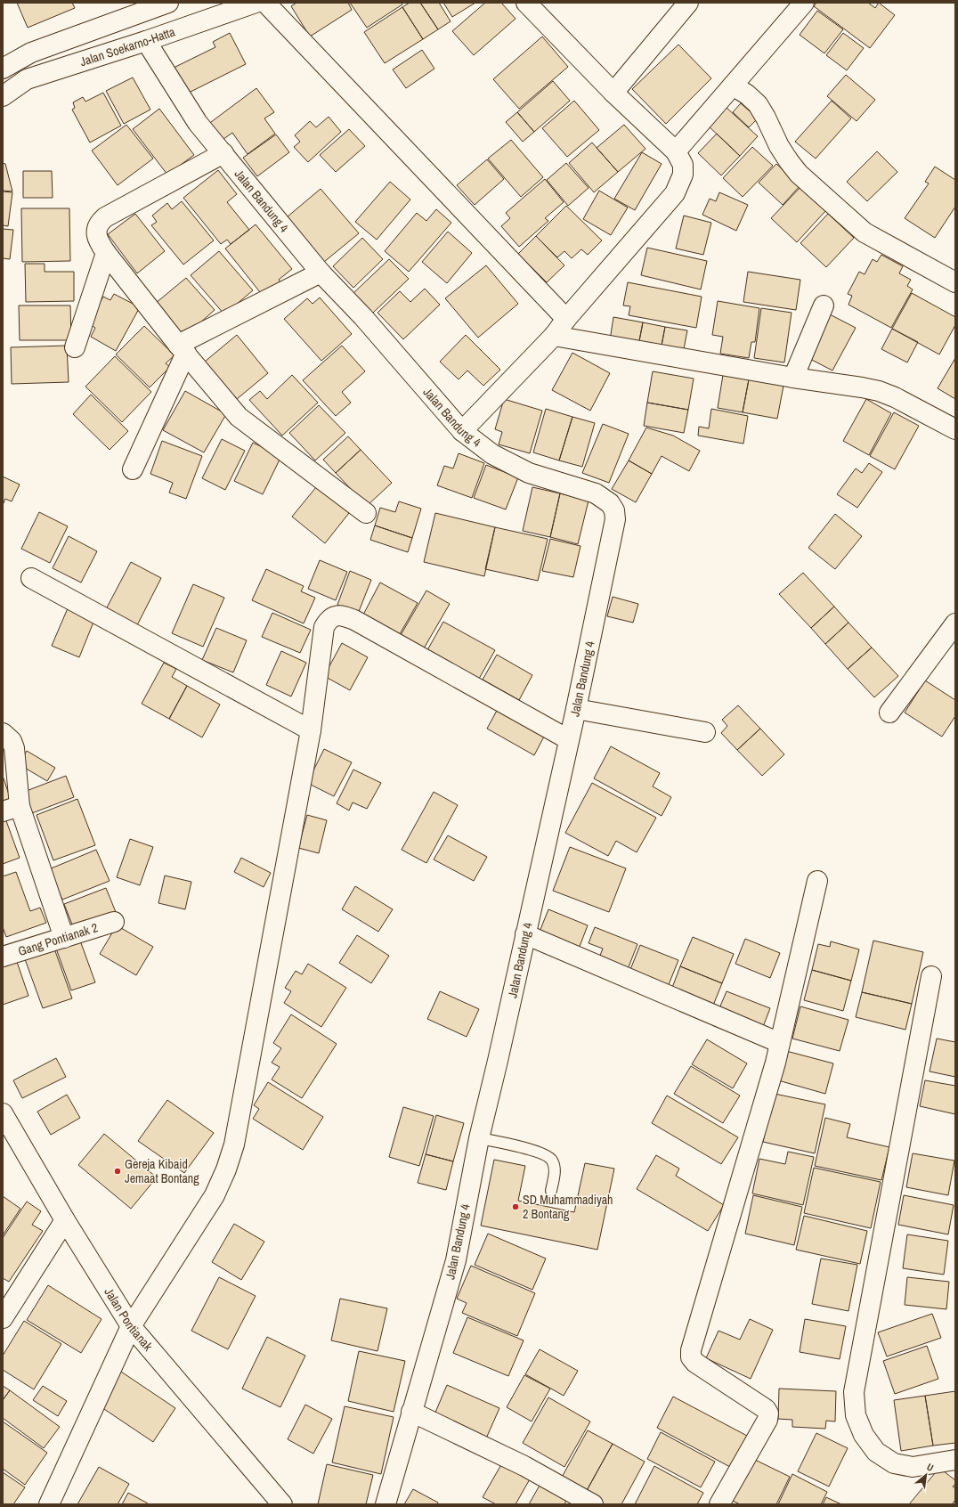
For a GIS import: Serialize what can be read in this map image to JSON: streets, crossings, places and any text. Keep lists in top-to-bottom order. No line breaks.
{"streets":{"street":["Jalan Soekarno-Hatta","Jalan Bandung 4","Gang Pontianak 2","Jalan Pontianak"]},"crossings":[["Jalan Soekarno-Hatta","Jalan Bandung 4"]],"places":["Gereja Kibaid Jemaat Bontang","SD Muhammadiyah 2 Bontang"],"north":"top right"}
